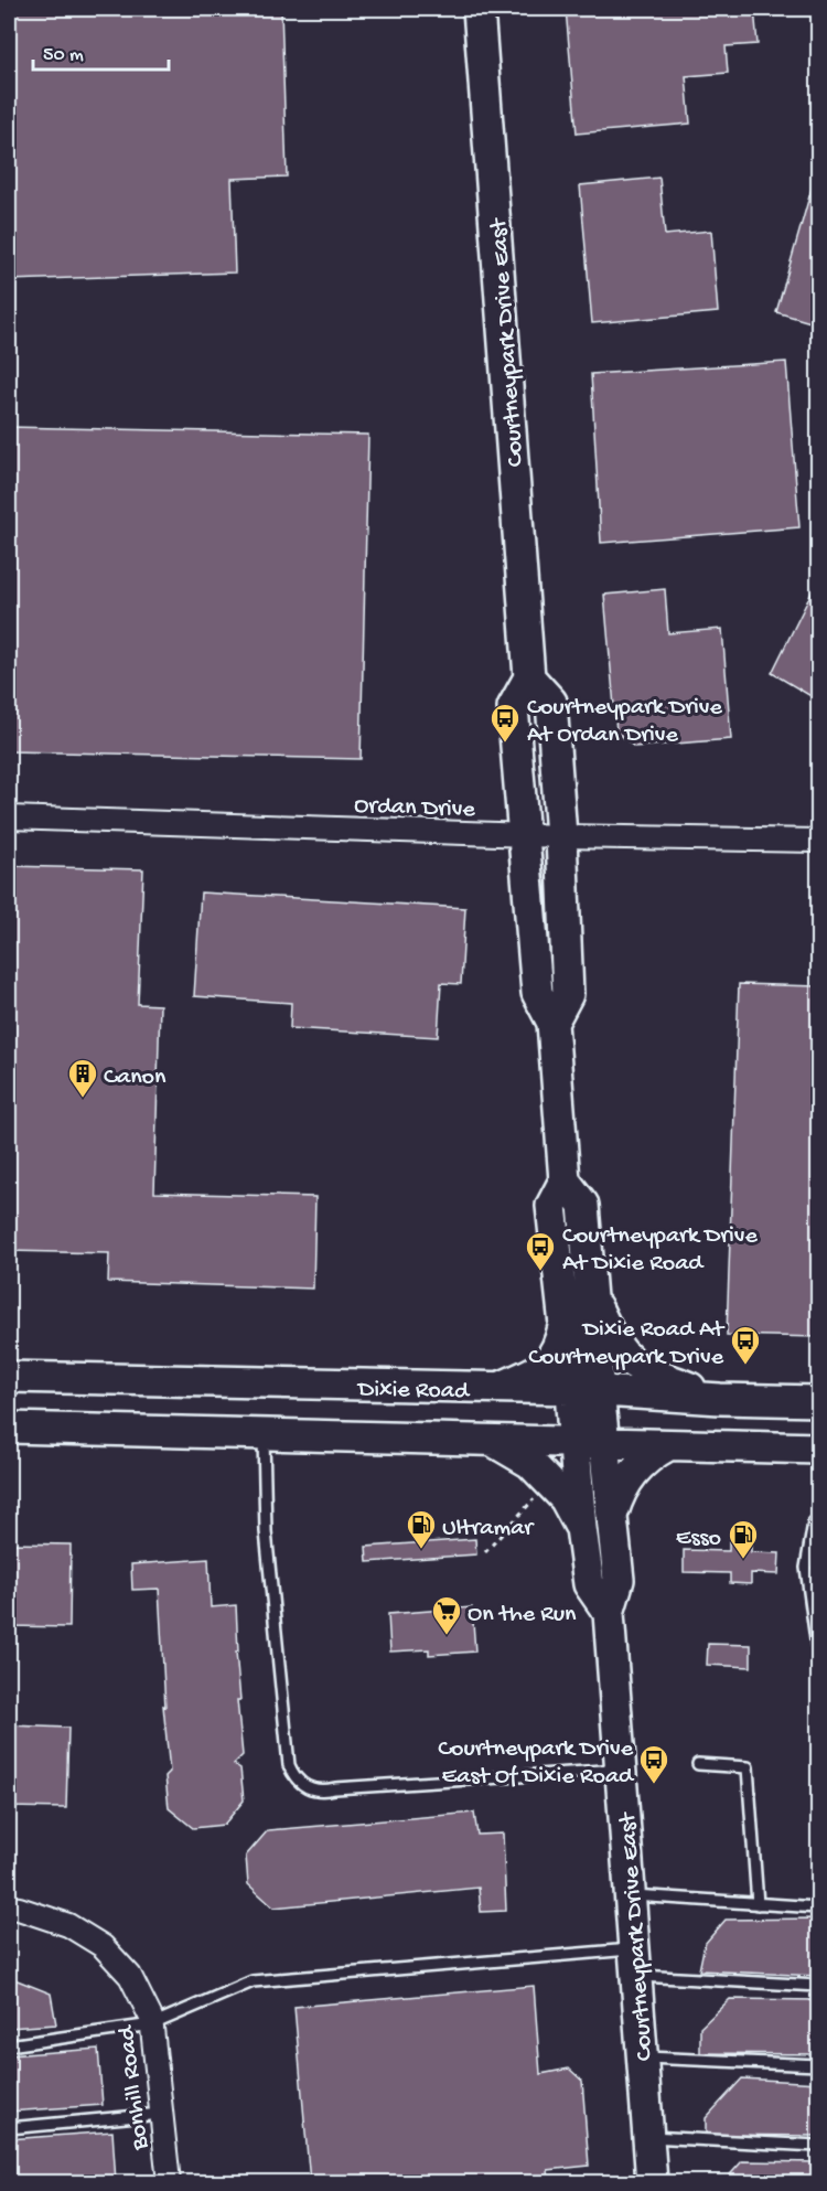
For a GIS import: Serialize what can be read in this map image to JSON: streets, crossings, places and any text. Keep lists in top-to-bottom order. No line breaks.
{"streets":{"main road":["Courtneypark Drive East","Dixie Road"],"street":["Ordan Drive","Bonhill Road"]},"crossings":[["Courtneypark Drive East","Ordan Drive"],["Courtneypark Drive East","Dixie Road"]],"places":{"bus stop":["Courtneypark Drive At Ordan Drive","Courtneypark Drive At Dixie Road","Dixie Road At Courtneypark Drive","Courtneypark Drive East Of Dixie Road"],"building":["Canon"],"fuel station":["Ultramar","Esso"],"supermarket":["On the Run"]},"scale_bar":"50 m"}
